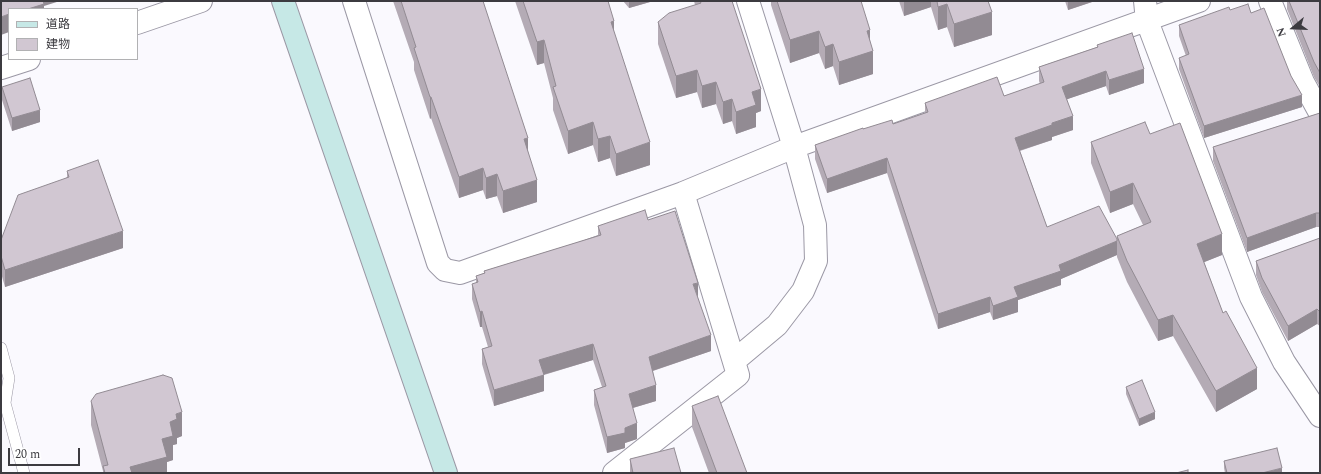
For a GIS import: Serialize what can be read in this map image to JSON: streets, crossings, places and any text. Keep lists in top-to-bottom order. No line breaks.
{"legend":["道路","建物"],"scale_bar":"20 m","north":"left"}
